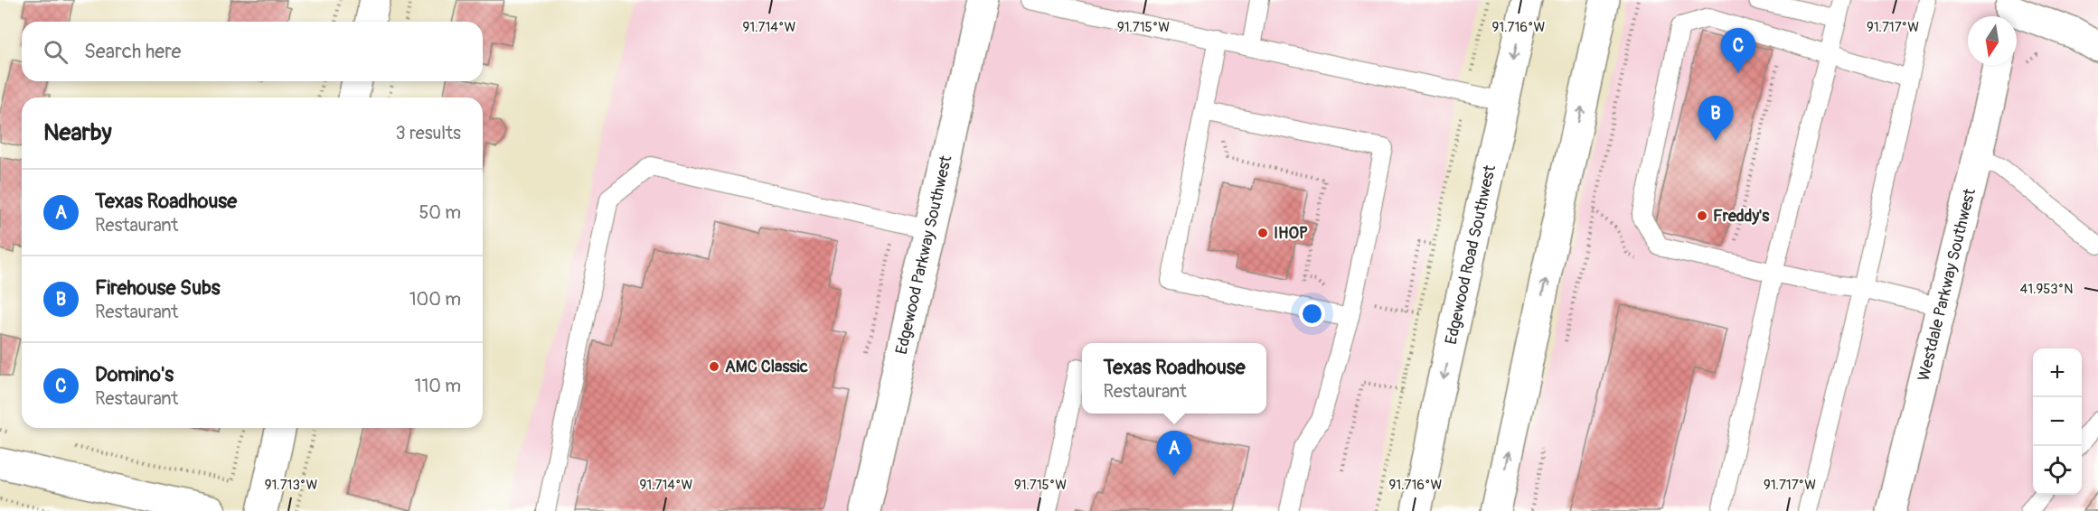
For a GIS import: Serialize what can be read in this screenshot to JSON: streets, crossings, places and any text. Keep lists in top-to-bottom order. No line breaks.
{"streets":{"street":["Edgewood Parkway Southwest","Edgewood Road Southwest","Westdale Parkway Southwest"]},"places":["Freddy's","IHOP","AMC Classic"],"north":"bottom","page":{"search":"Search here","pins":["C","B","A"],"heading":["Nearby","3 results"],"list":[{"mark":"A","name":"Texas Roadhouse","note":"Restaurant","value":"50 m"},{"mark":"B","name":"Firehouse Subs","note":"Restaurant","value":"100 m"},{"mark":"C","name":"Domino's","note":"Restaurant","value":"110 m"}],"popup":["Texas Roadhouse","Restaurant"],"map_buttons":["+","−"]},"coordinates":["91.714°W","91.715°W","91.716°W","91.717°W","41.953°N","91.713°W"]}
